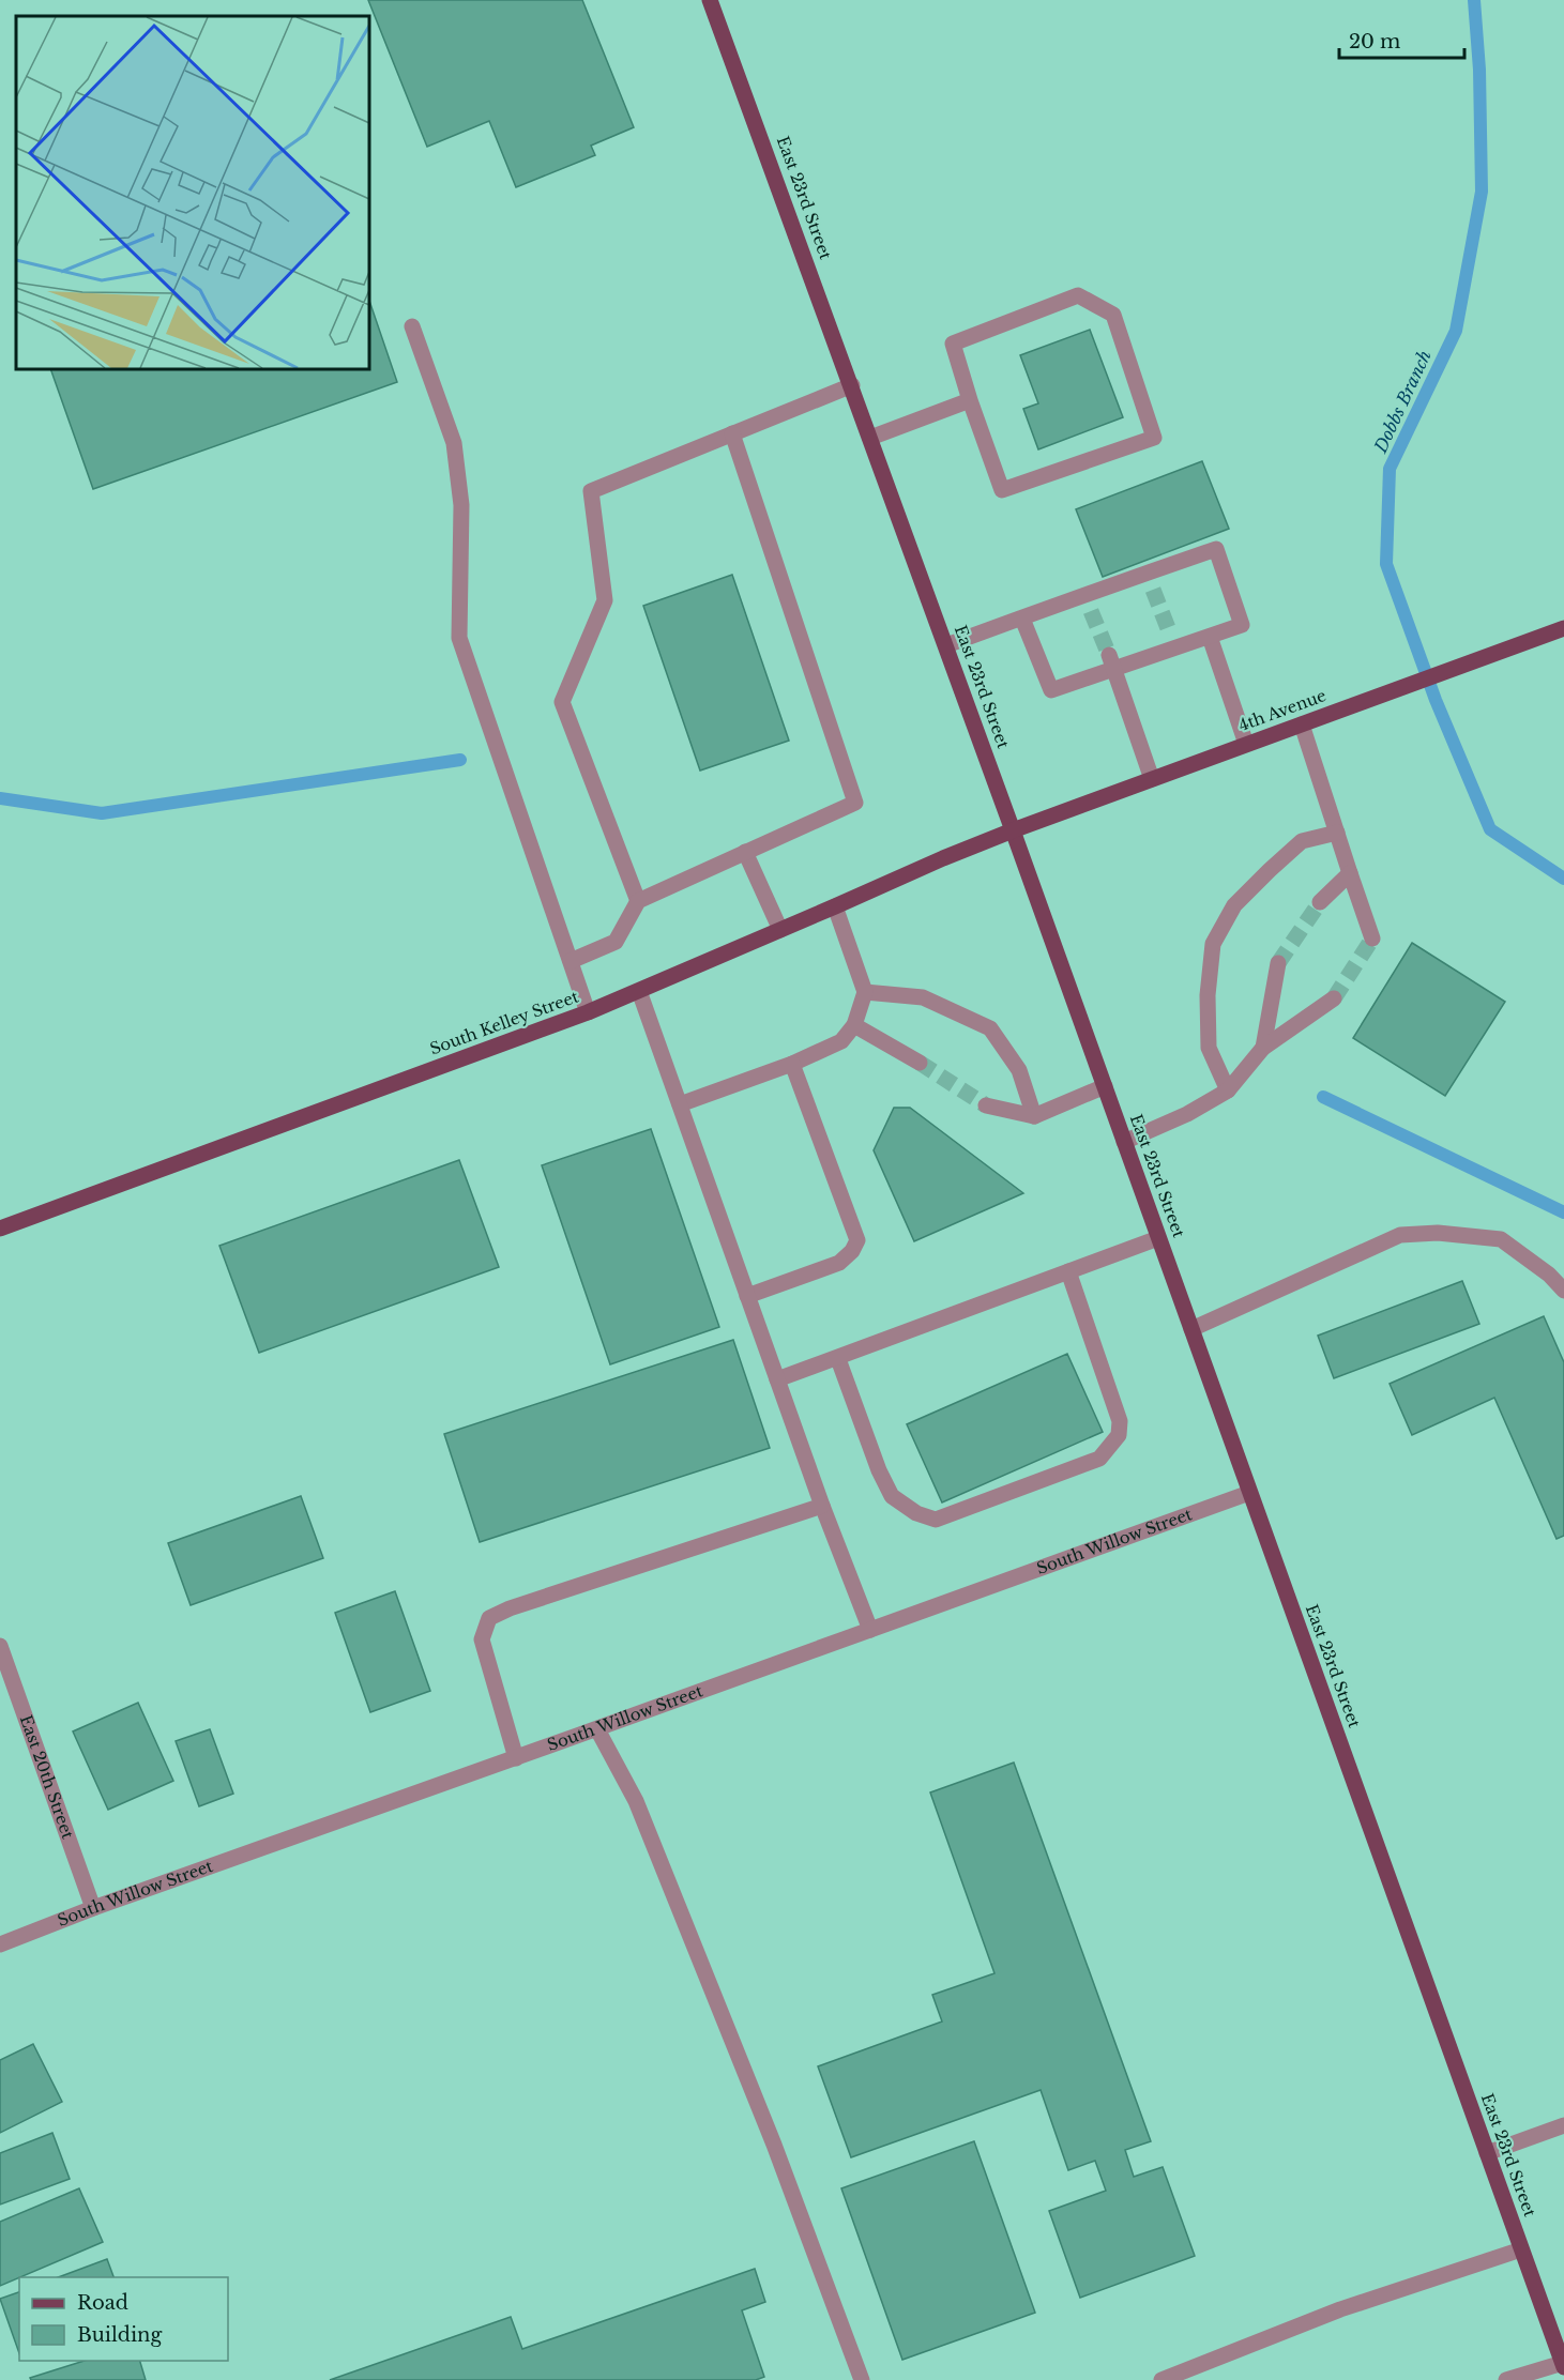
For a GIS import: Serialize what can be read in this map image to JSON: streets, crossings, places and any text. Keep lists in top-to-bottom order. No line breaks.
{"streets":{"main road":["East 23rd Street","4th Avenue","South Kelley Street"],"street":["South Willow Street","East 20th Street"]},"crossings":[["East 23rd Street","4th Avenue"],["East 23rd Street","South Kelley Street"],["East 23rd Street","South Willow Street"],["4th Avenue","South Kelley Street"],["South Willow Street","East 20th Street"]],"water":["Dobbs Branch"],"legend":["Road","Building"],"scale_bar":"20 m"}
